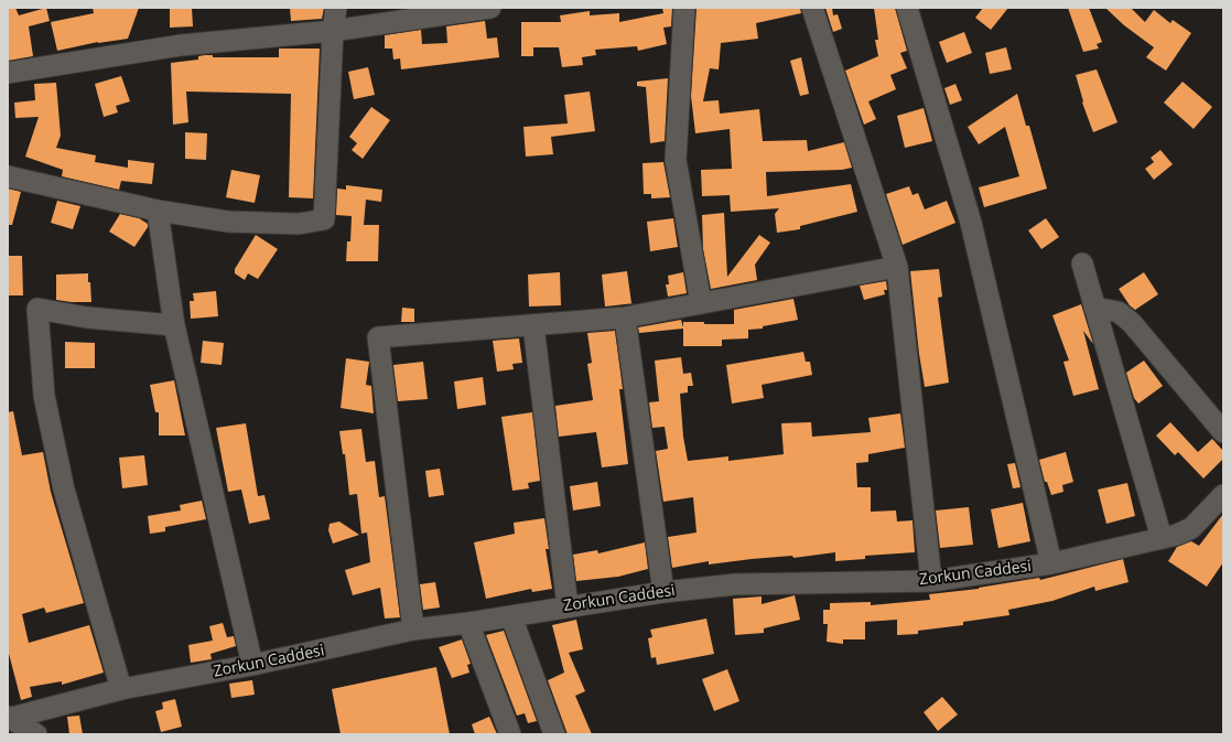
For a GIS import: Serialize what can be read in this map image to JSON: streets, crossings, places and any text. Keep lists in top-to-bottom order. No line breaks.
{"streets":{"street":["Zorkun Caddesi"]}}
